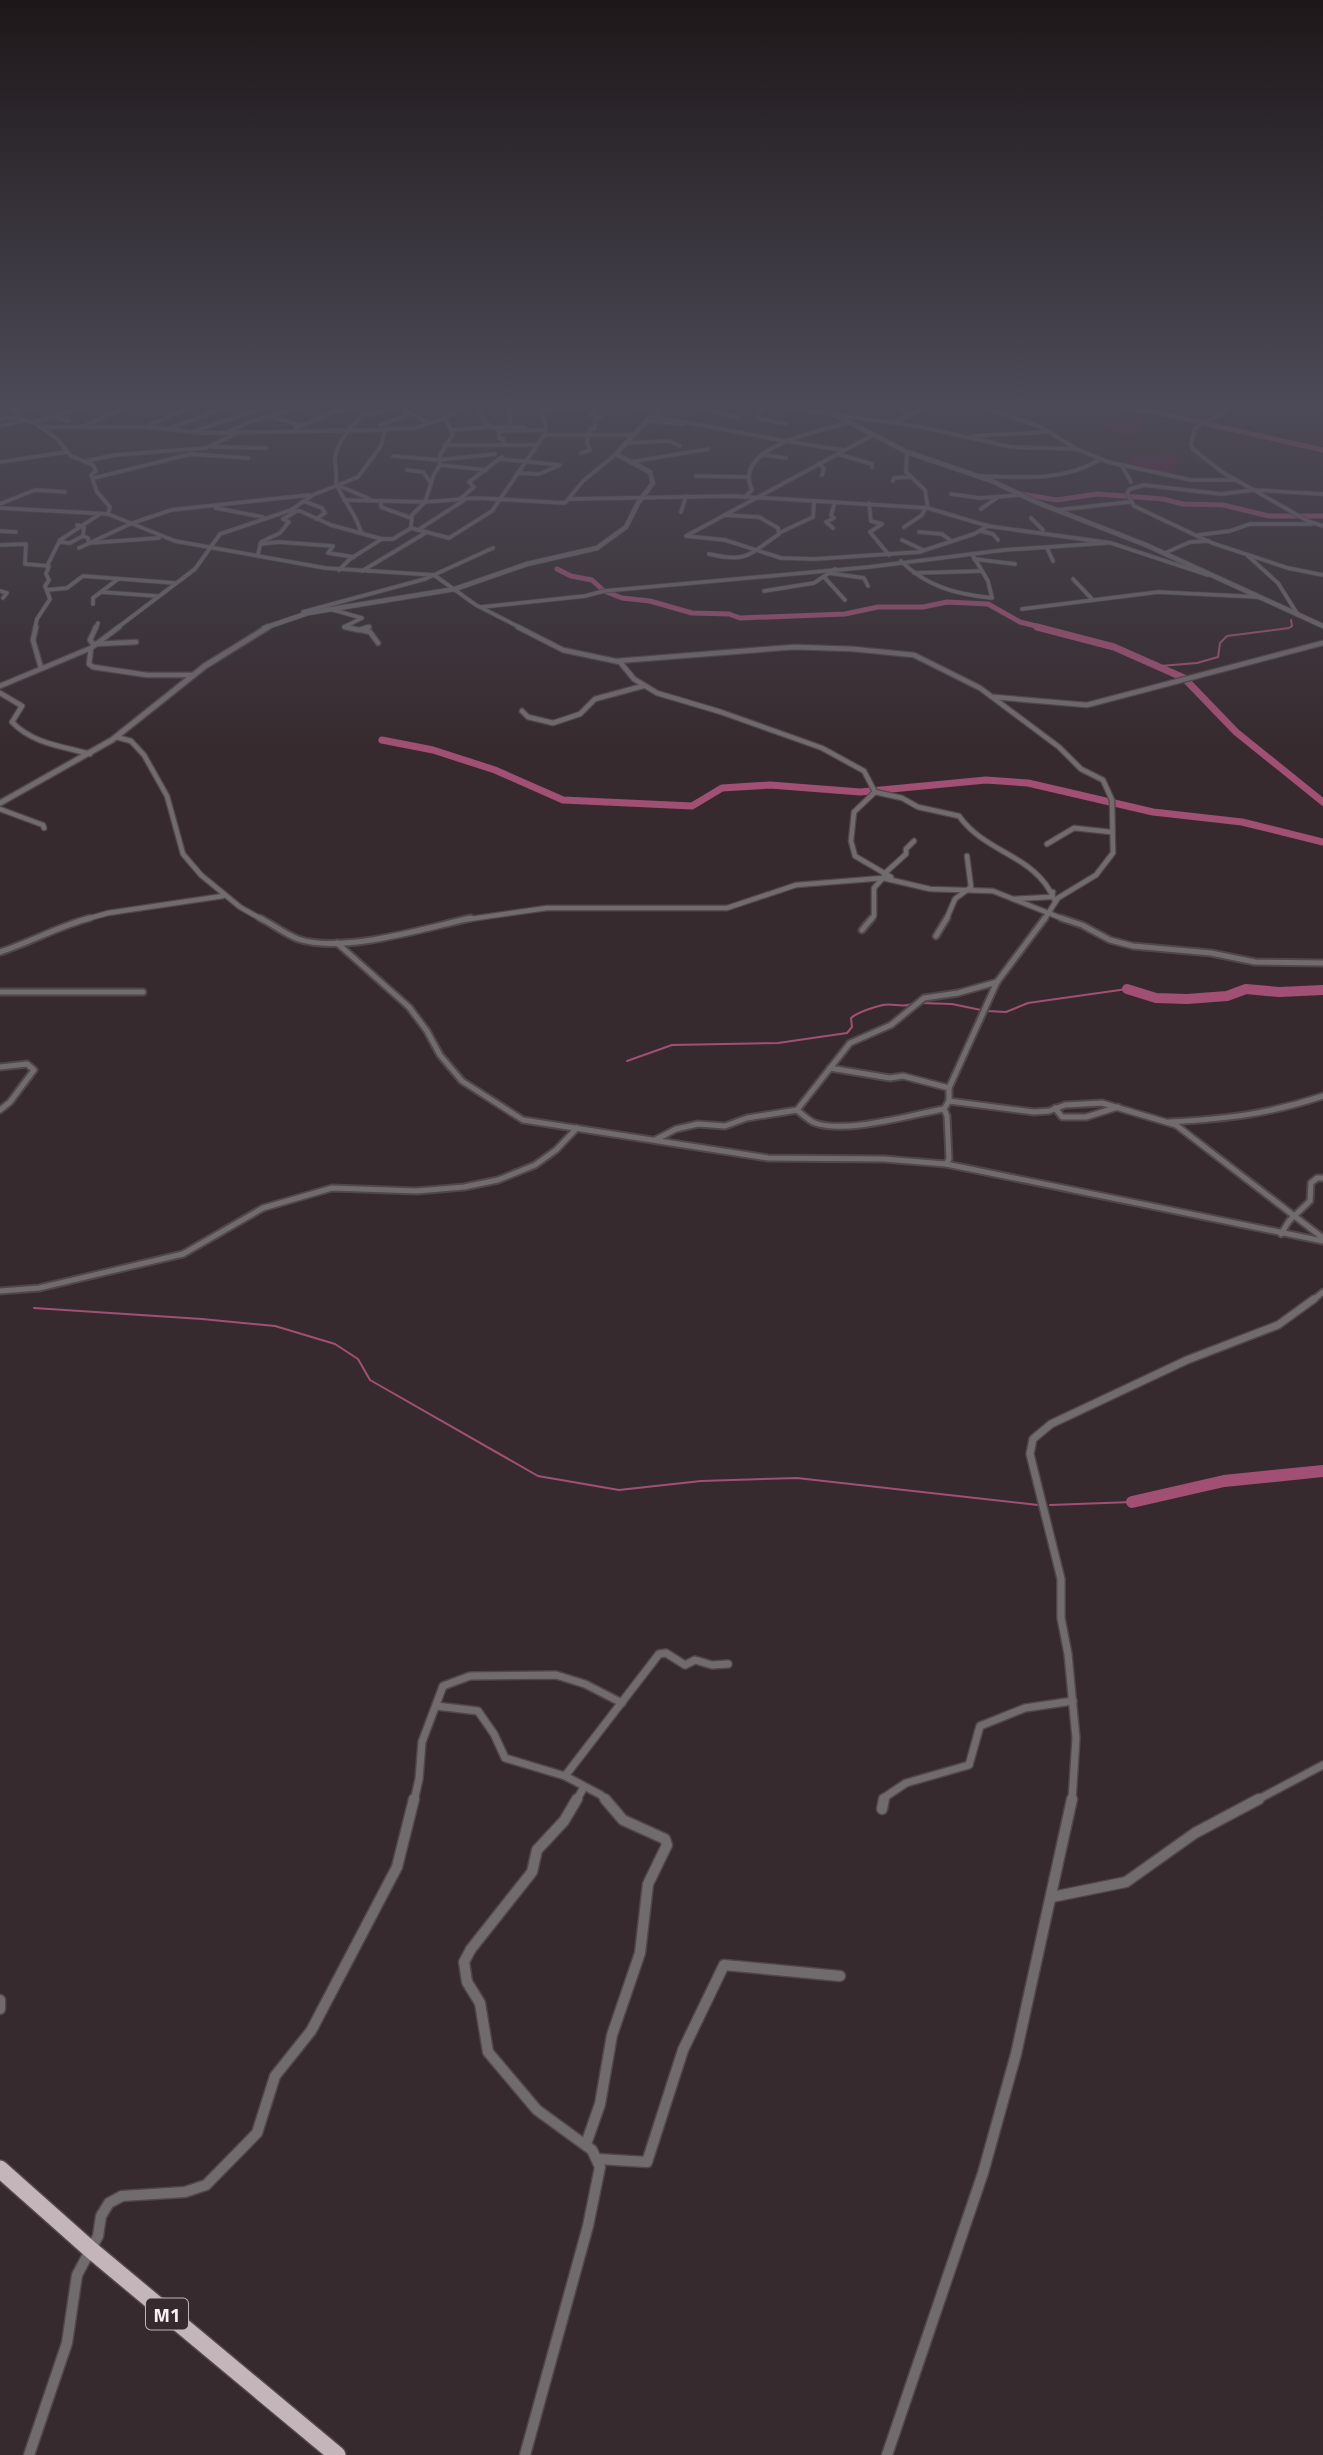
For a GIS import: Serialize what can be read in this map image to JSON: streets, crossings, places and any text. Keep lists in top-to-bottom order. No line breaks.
{"streets":{"highway":["M1"]}}
